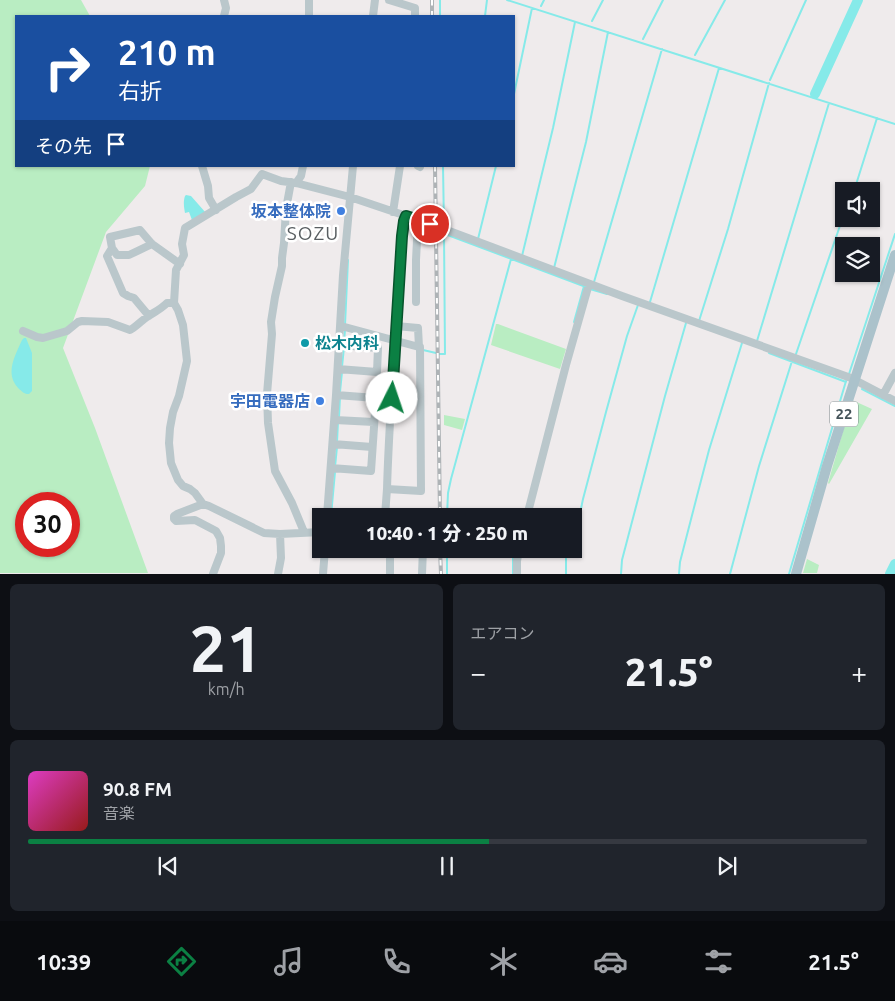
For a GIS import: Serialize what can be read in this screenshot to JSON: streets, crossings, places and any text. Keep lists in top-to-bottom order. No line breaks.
{"streets":{"main road":["22"]},"districts":["SOZU"],"places":["坂本整体院","松木内科","宇田電器店"],"page":{"turn":["210 m","右折"],"then":"その先","limit":"30","trip":"10:40 · 1 分 · 250 m","tile":[["21","km/h"],"エアコン"],"heat":["−","21.5°","+"],"song":["90.8 FM","音楽"],"tabs":["10:39","21.5°"]}}
